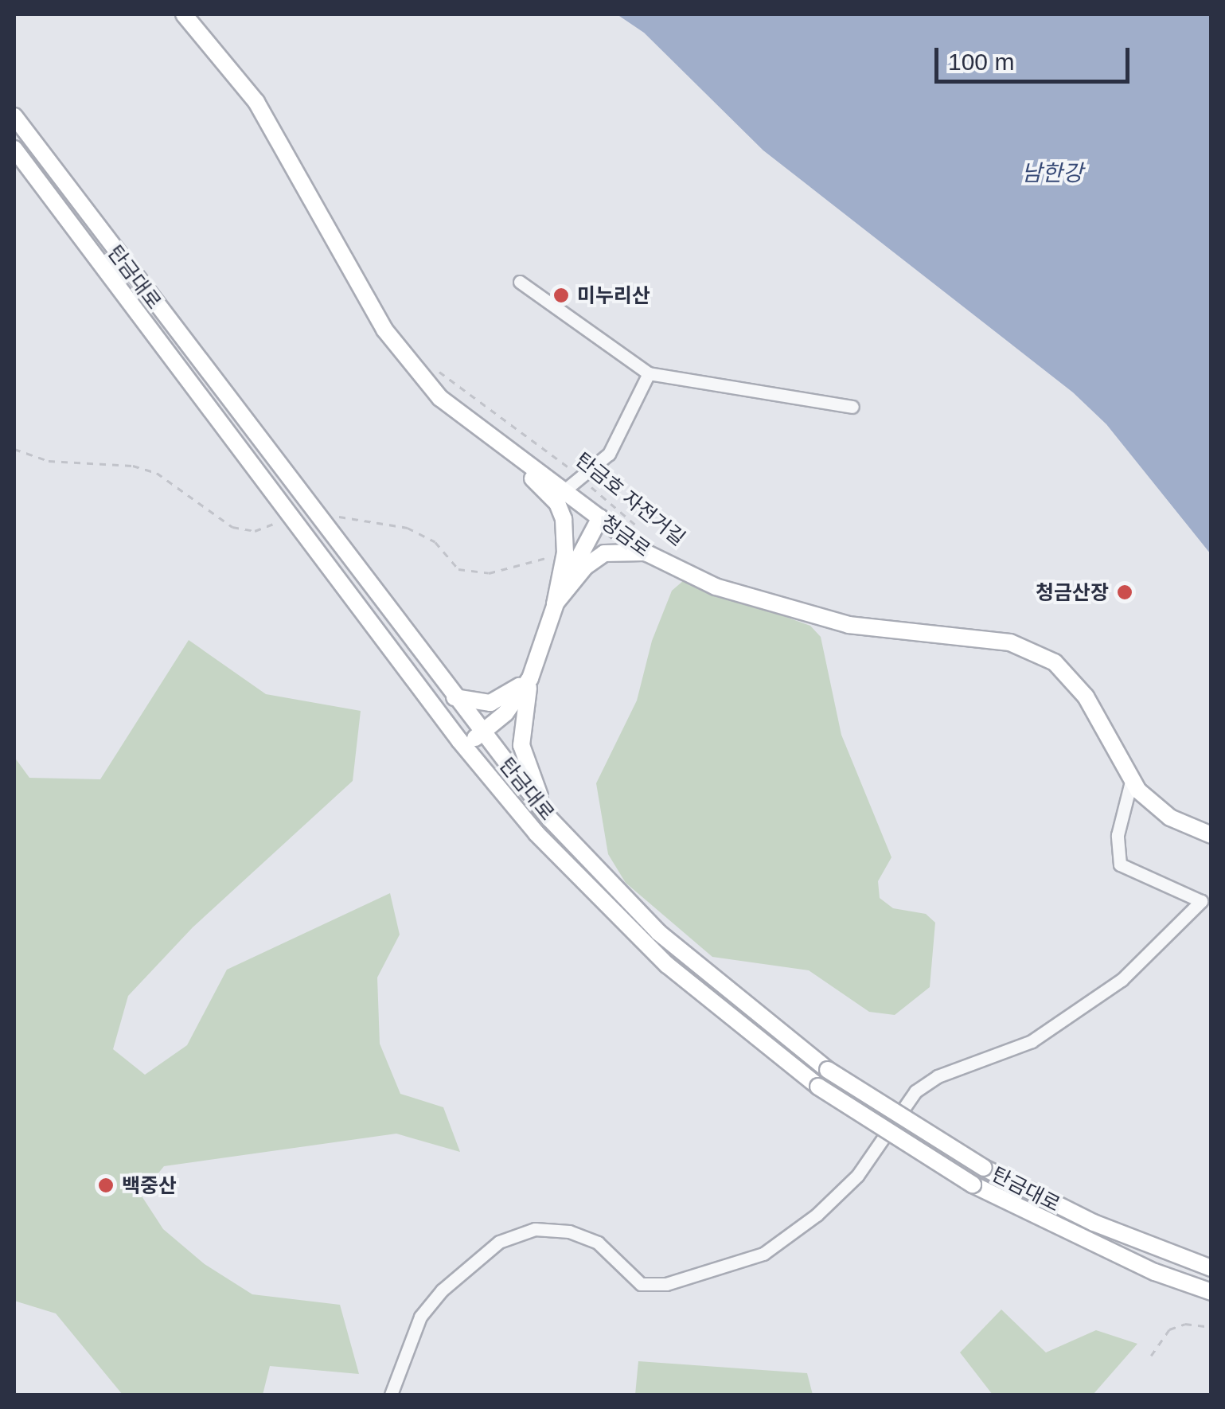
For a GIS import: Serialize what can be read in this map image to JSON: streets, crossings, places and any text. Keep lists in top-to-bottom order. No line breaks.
{"streets":{"main road":["탄금대로","청금로"],"path":["탄금호 자전거길"]},"water":["남한강"],"places":["미누리산","청금산장","백중산"],"scale_bar":"100 m"}
